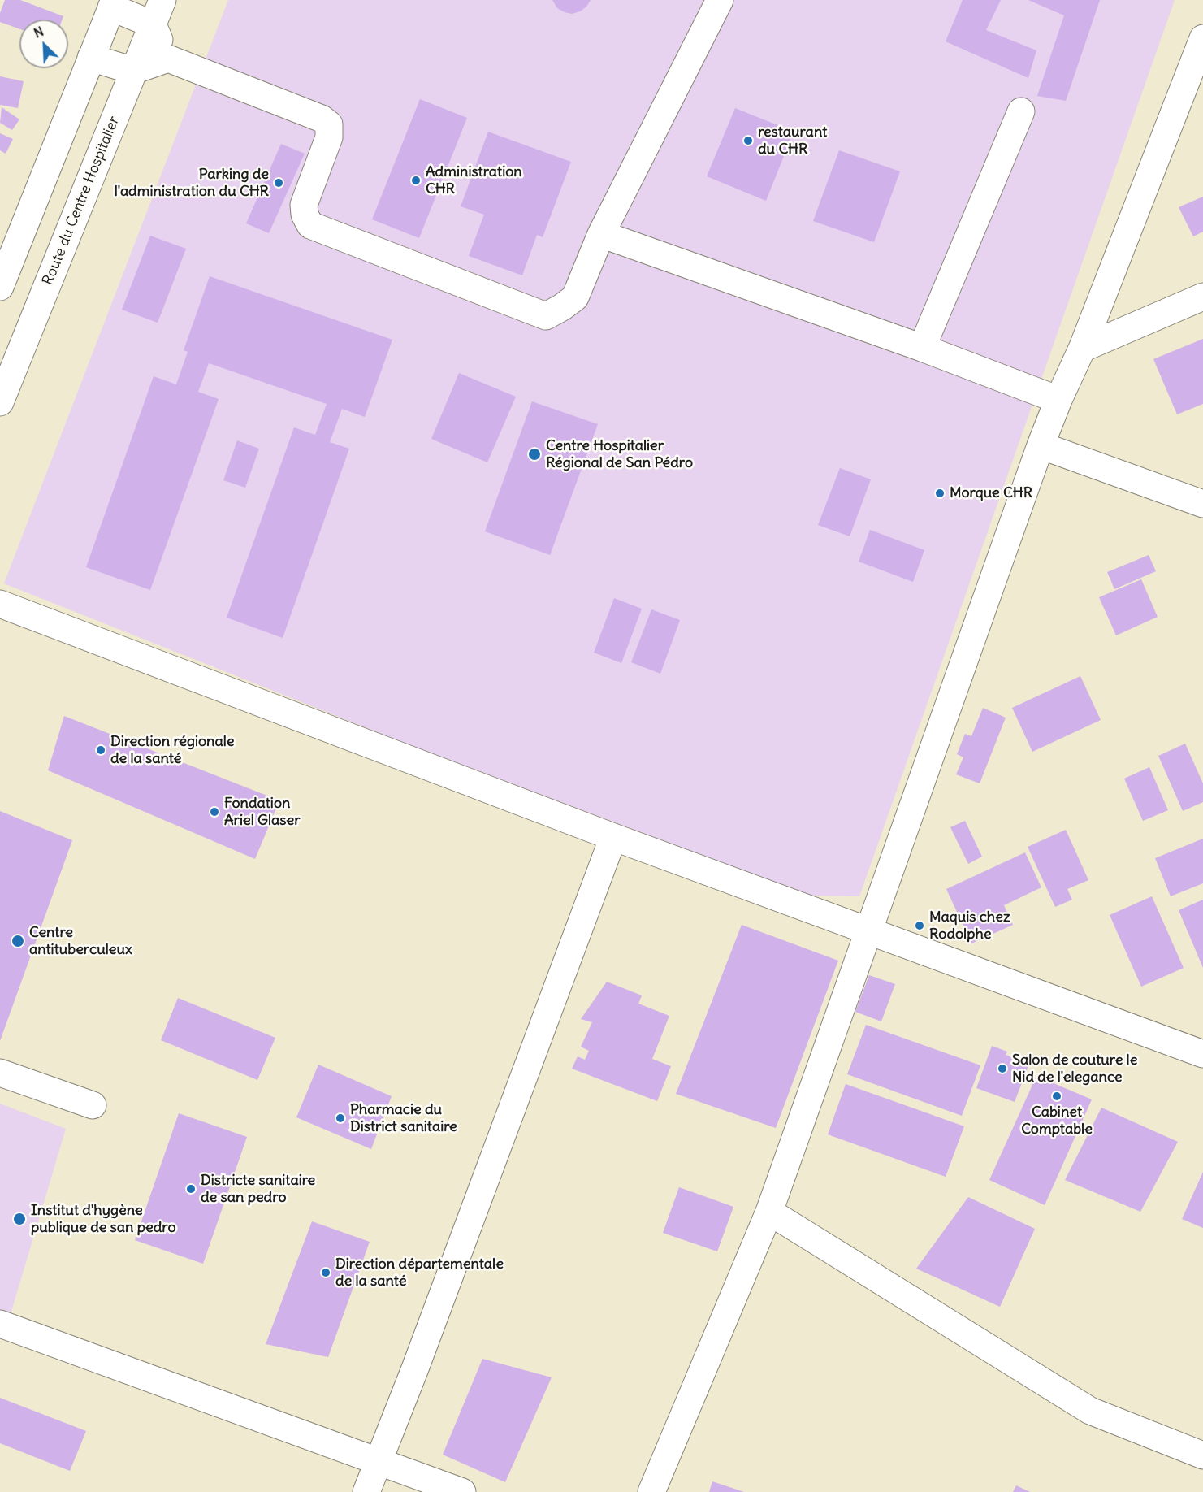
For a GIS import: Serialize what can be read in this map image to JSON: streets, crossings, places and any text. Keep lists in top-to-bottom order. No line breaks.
{"streets":{"street":["Route du Centre Hospitalier"]},"places":["restaurant du CHR","Administration CHR","Parking de l'administration du CHR","Centre Hospitalier Régional de San Pédro","Morque CHR","Direction régionale de la santé","Fondation Ariel Glaser","Maquis chez Rodolphe","Centre antituberculeux","Salon de couture le Nid de l'elegance","Cabinet Comptable","Pharmacie du District sanitaire","Districte sanitaire de san pedro","Institut d'hygène publique de san pedro","Direction départementale de la santé"],"north":"top left"}
